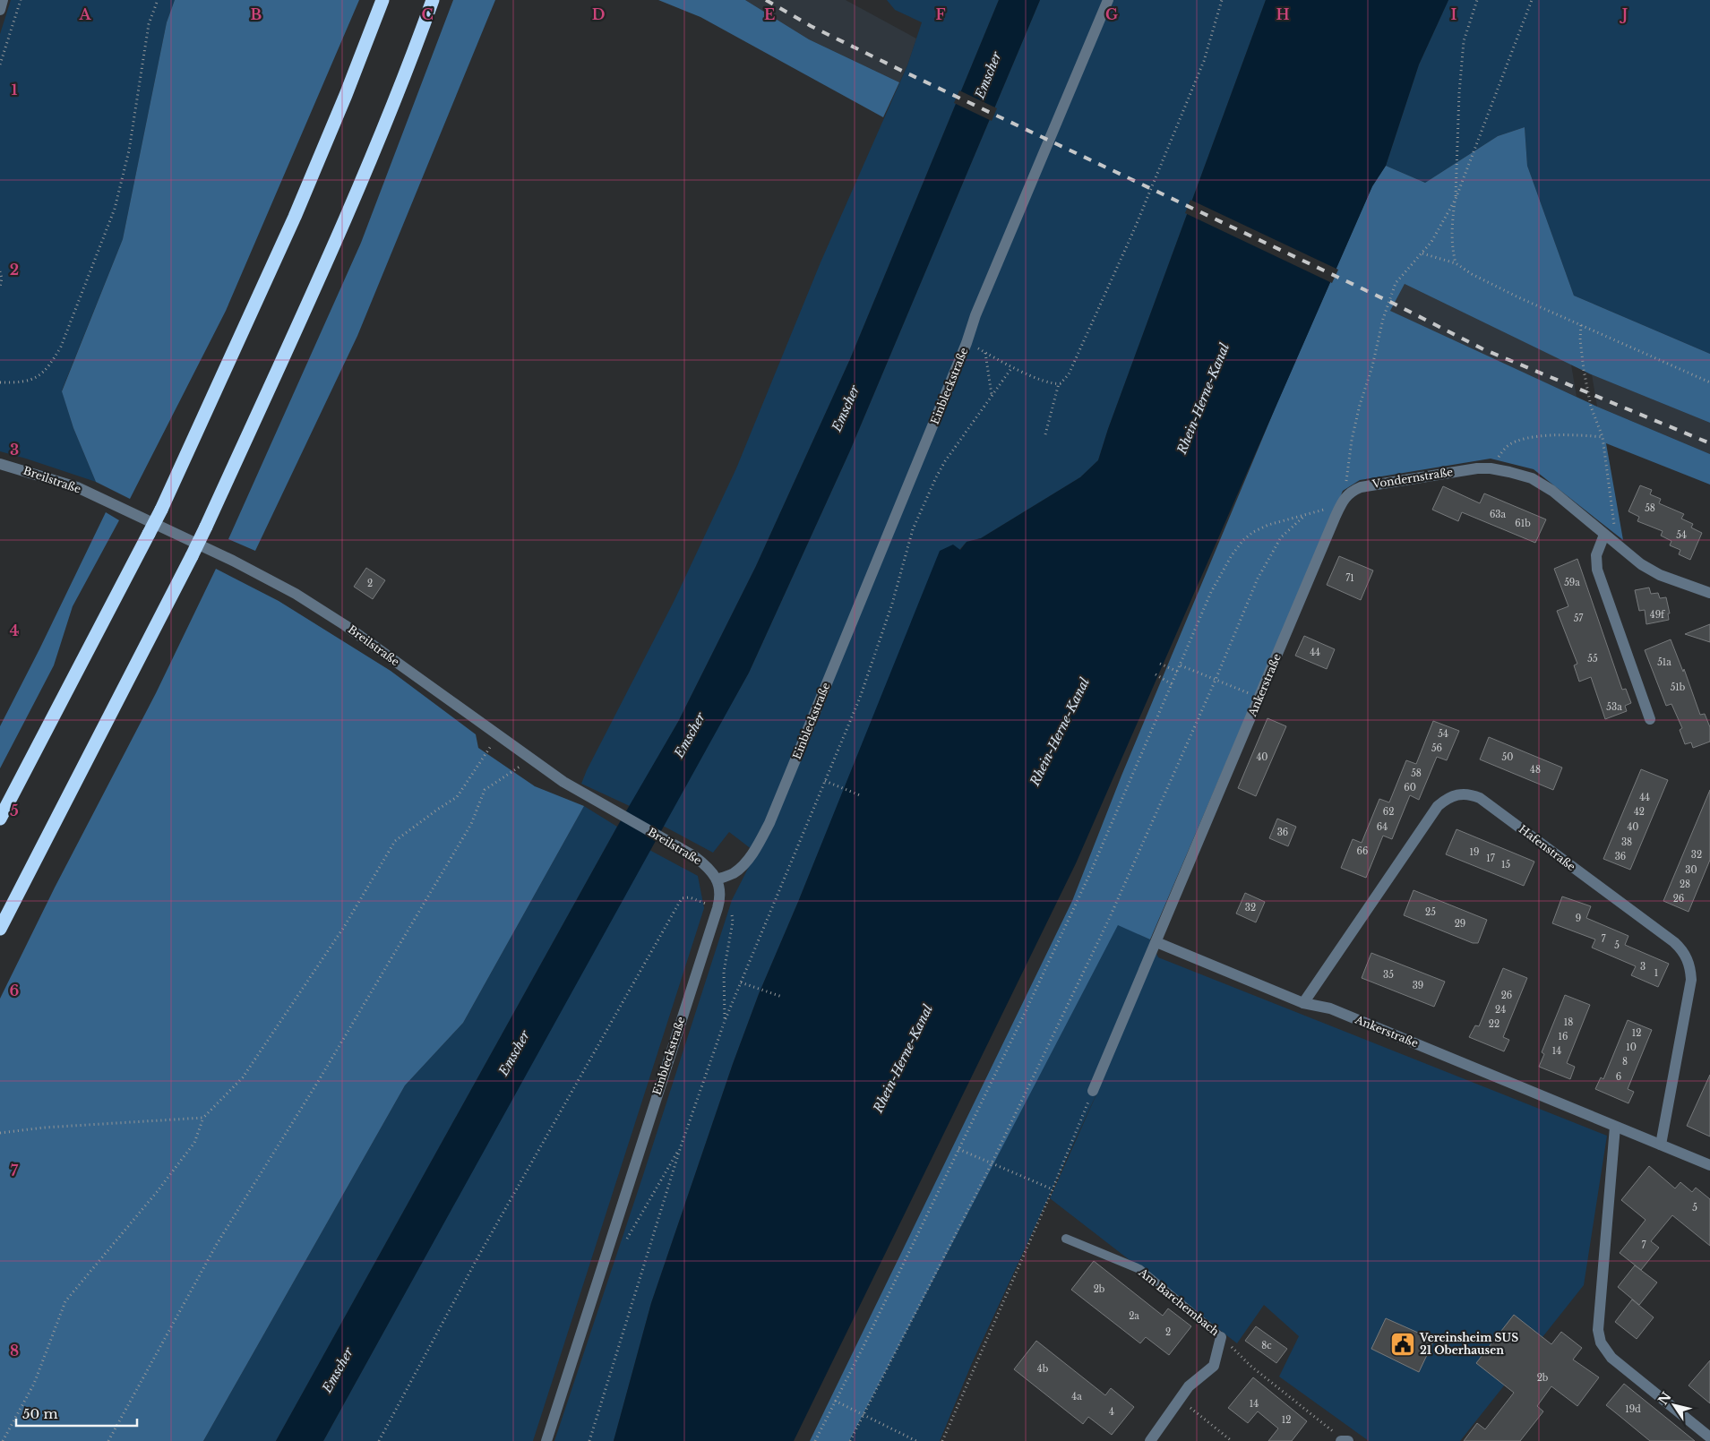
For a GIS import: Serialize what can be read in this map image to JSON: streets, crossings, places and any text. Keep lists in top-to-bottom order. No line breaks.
{"streets":{"street":["Einbleckstraße","Vondernstraße","Breilstraße","Ankerstraße","Hafenstraße","Am Barchembach"]},"crossings":[["Einbleckstraße","Breilstraße"],["Vondernstraße","Ankerstraße"],["Ankerstraße","Hafenstraße"]],"water":["Emscher","Rhein-Herne-Kanal"],"places":{"public building":["Vereinsheim SUS 21 Oberhausen"]},"house_numbers":["58","63a","61b","54","71","59a","2","49f","57","44","55","51a","51b","53a","54","56","40","50","48","58","60","44","62","42","64","40","36","38","66","19","32","36","17","15","30","28","26","32","25","9","29","7","5","3","1","35","39","26","24","18","22","12","16","10","14","8","6","5","7","2b","2a","2","8c","4b","2b","4a","14","19d","4","12"],"scale_bar":"50 m","north":"top left","grid":{"columns":["A","B","C","D","E","F","G","H","I","J"],"rows":["1","2","3","4","5","6","7","8"]}}
